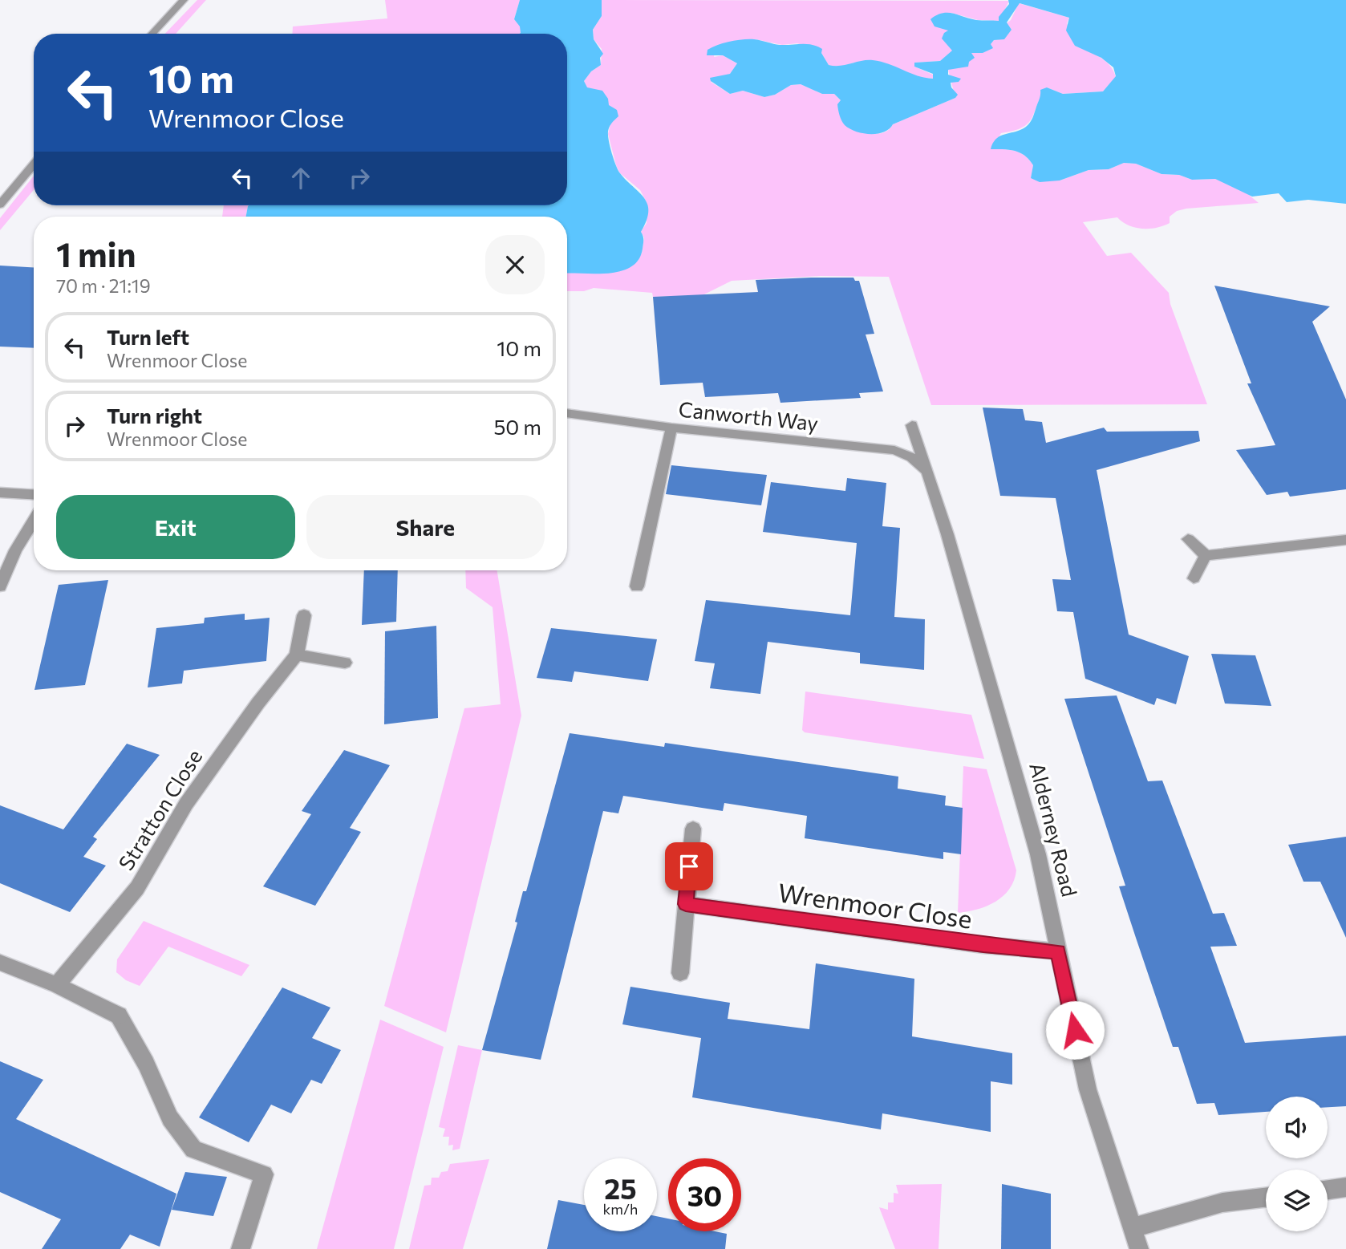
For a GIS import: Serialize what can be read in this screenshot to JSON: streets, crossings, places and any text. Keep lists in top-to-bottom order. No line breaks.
{"streets":{"street":["Canworth Way","Stratton Close","Alderney Road","Wrenmoor Close"]},"crossings":[["Canworth Way","Alderney Road"],["Alderney Road","Wrenmoor Close"]],"page":{"turn":["10 m","Wrenmoor Close"],"heading":["1 min","70 m · 21:19"],"list":[{"name":"Turn left","note":"Wrenmoor Close","value":"10 m"},{"name":"Turn right","note":"Wrenmoor Close","value":"50 m"}],"buttons":["Exit","Share"],"speed":"25 km/h","limit":"30"}}
